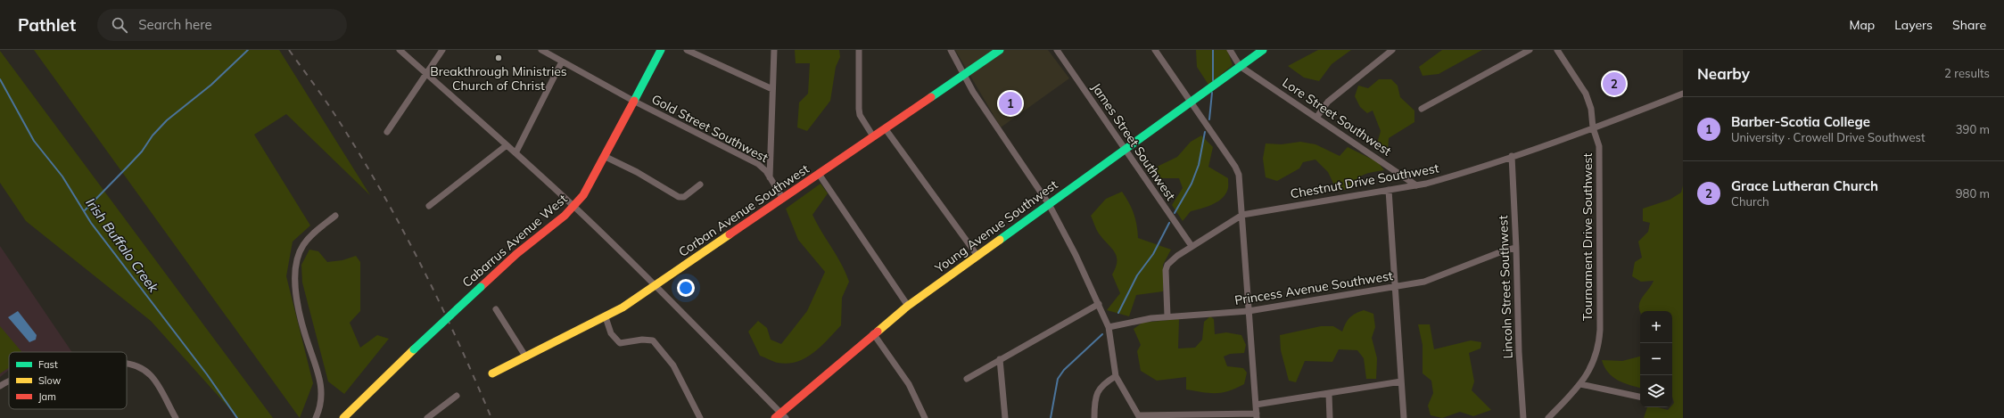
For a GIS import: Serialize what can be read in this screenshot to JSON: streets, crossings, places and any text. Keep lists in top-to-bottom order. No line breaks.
{"streets":{"street":["Lore Street Southwest","Gold Street Southwest","James Street Southwest","Chestnut Drive Southwest","Corban Avenue Southwest","Young Avenue Southwest","Tournament Drive Southwest","Cabarrus Avenue West","Lincoln Street Southwest","Princess Avenue Southwest"]},"crossings":[["Lore Street Southwest","Chestnut Drive Southwest"],["Lore Street Southwest","Young Avenue Southwest"],["Gold Street Southwest","Corban Avenue Southwest"],["Gold Street Southwest","Cabarrus Avenue West"],["James Street Southwest","Chestnut Drive Southwest"],["James Street Southwest","Young Avenue Southwest"],["Chestnut Drive Southwest","Tournament Drive Southwest"],["Chestnut Drive Southwest","Lincoln Street Southwest"],["Chestnut Drive Southwest","Princess Avenue Southwest"],["Lincoln Street Southwest","Princess Avenue Southwest"]],"water":["Irish Buffalo Creek"],"places":["Breakthrough Ministries Church of Christ"],"legend":["Fast","Slow","Jam"],"page":{"header":"Pathlet","search":"Search here","nav":["Map","Layers","Share"],"heading":["Nearby","2 results"],"pins":["2","1"],"list":[{"mark":"1","name":"Barber-Scotia College","note":"University · Crowell Drive Southwest","value":"390 m"},{"mark":"2","name":"Grace Lutheran Church","note":"Church","value":"980 m"}],"map_buttons":["+","−"]}}
